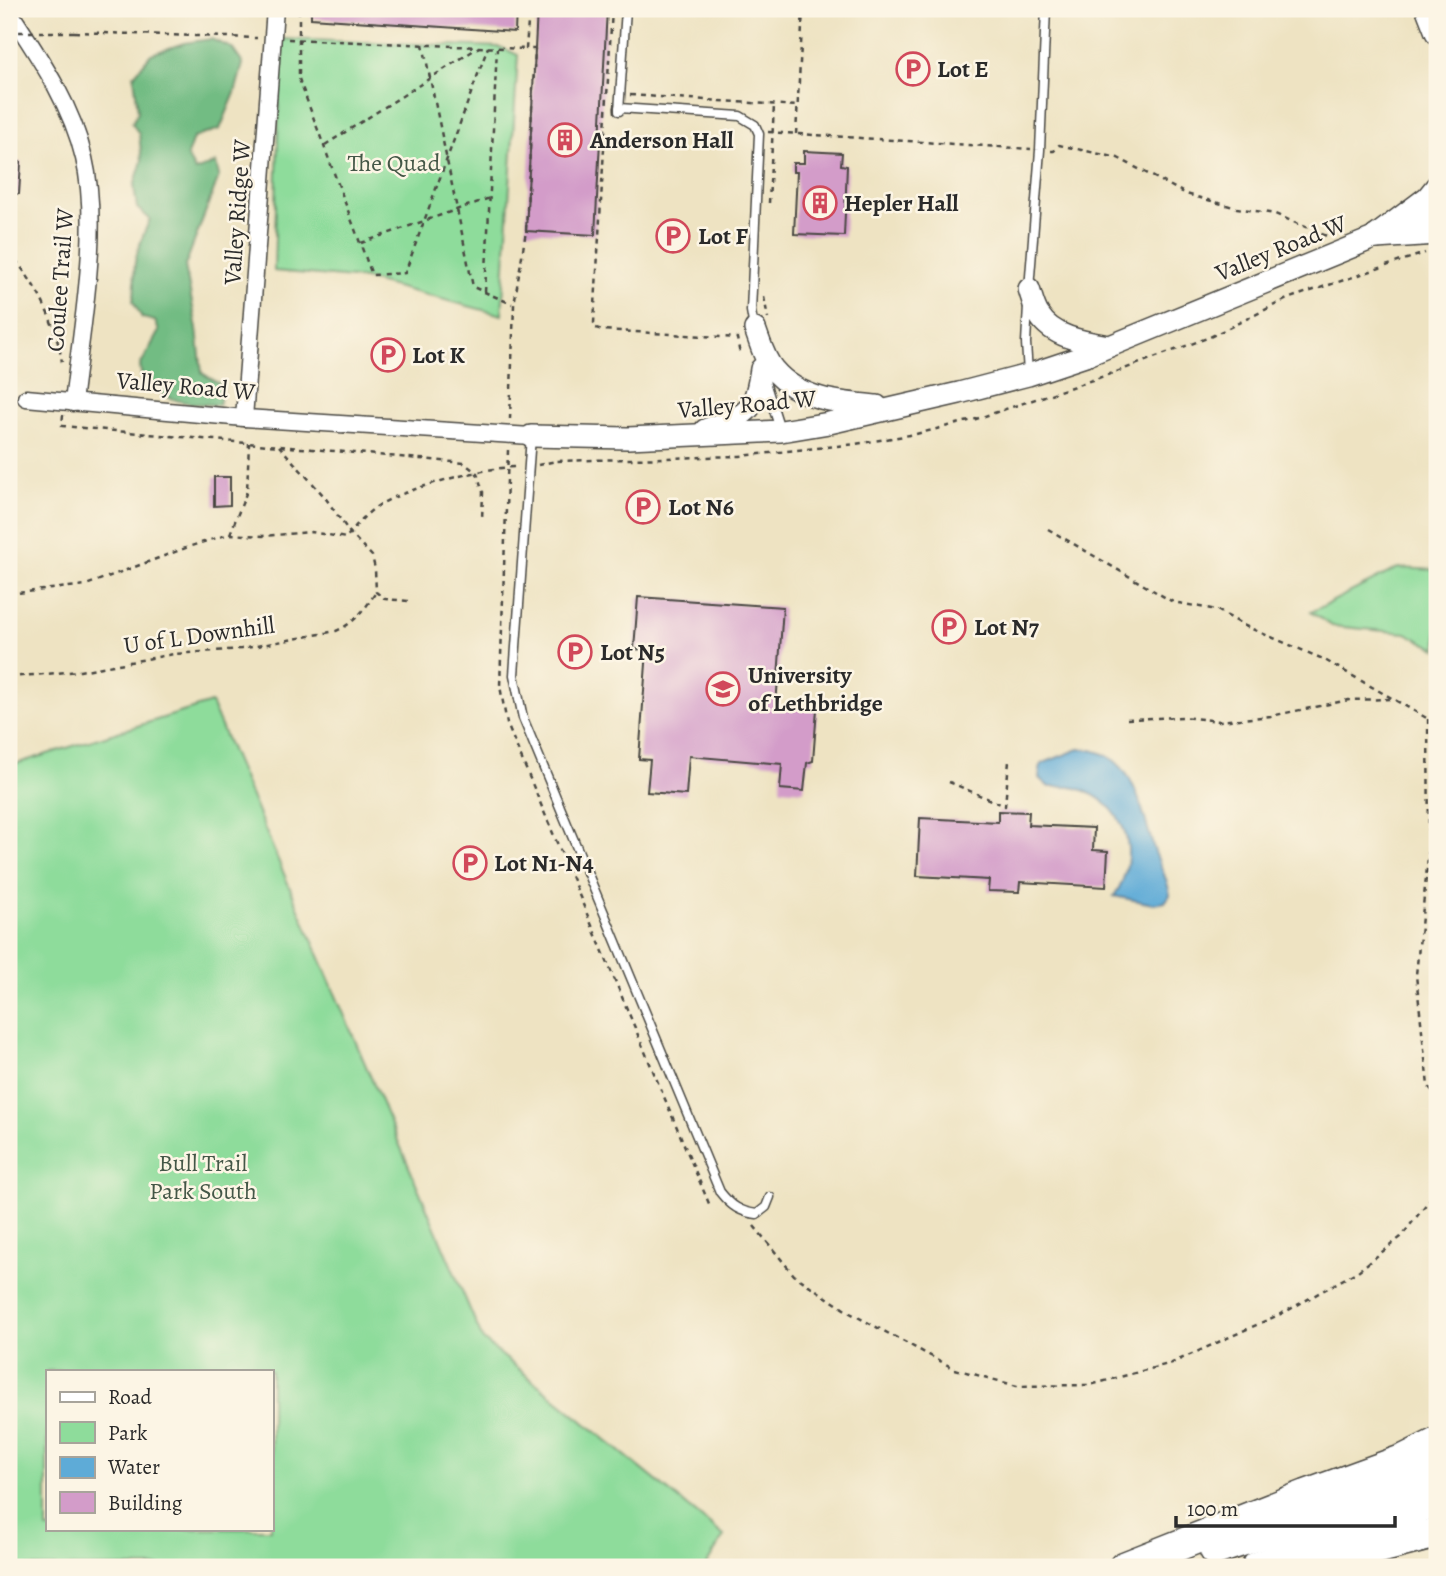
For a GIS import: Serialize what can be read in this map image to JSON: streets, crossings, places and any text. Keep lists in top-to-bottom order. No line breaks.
{"streets":{"street":["Valley Ridge W","Valley Road W","Coulee Trail W"],"path":["U of L Downhill"]},"crossings":[["Valley Ridge W","Valley Road W"],["Valley Road W","Coulee Trail W"]],"parks":["The Quad","Bull Trail Park South"],"places":{"parking":["Lot E","Lot F","Lot K","Lot N6","Lot N7","Lot N5","Lot N1-N4"],"building":["Anderson Hall","Hepler Hall"],"school or university":["University of Lethbridge"]},"legend":["Road","Park","Water","Building"],"scale_bar":"100 m"}
